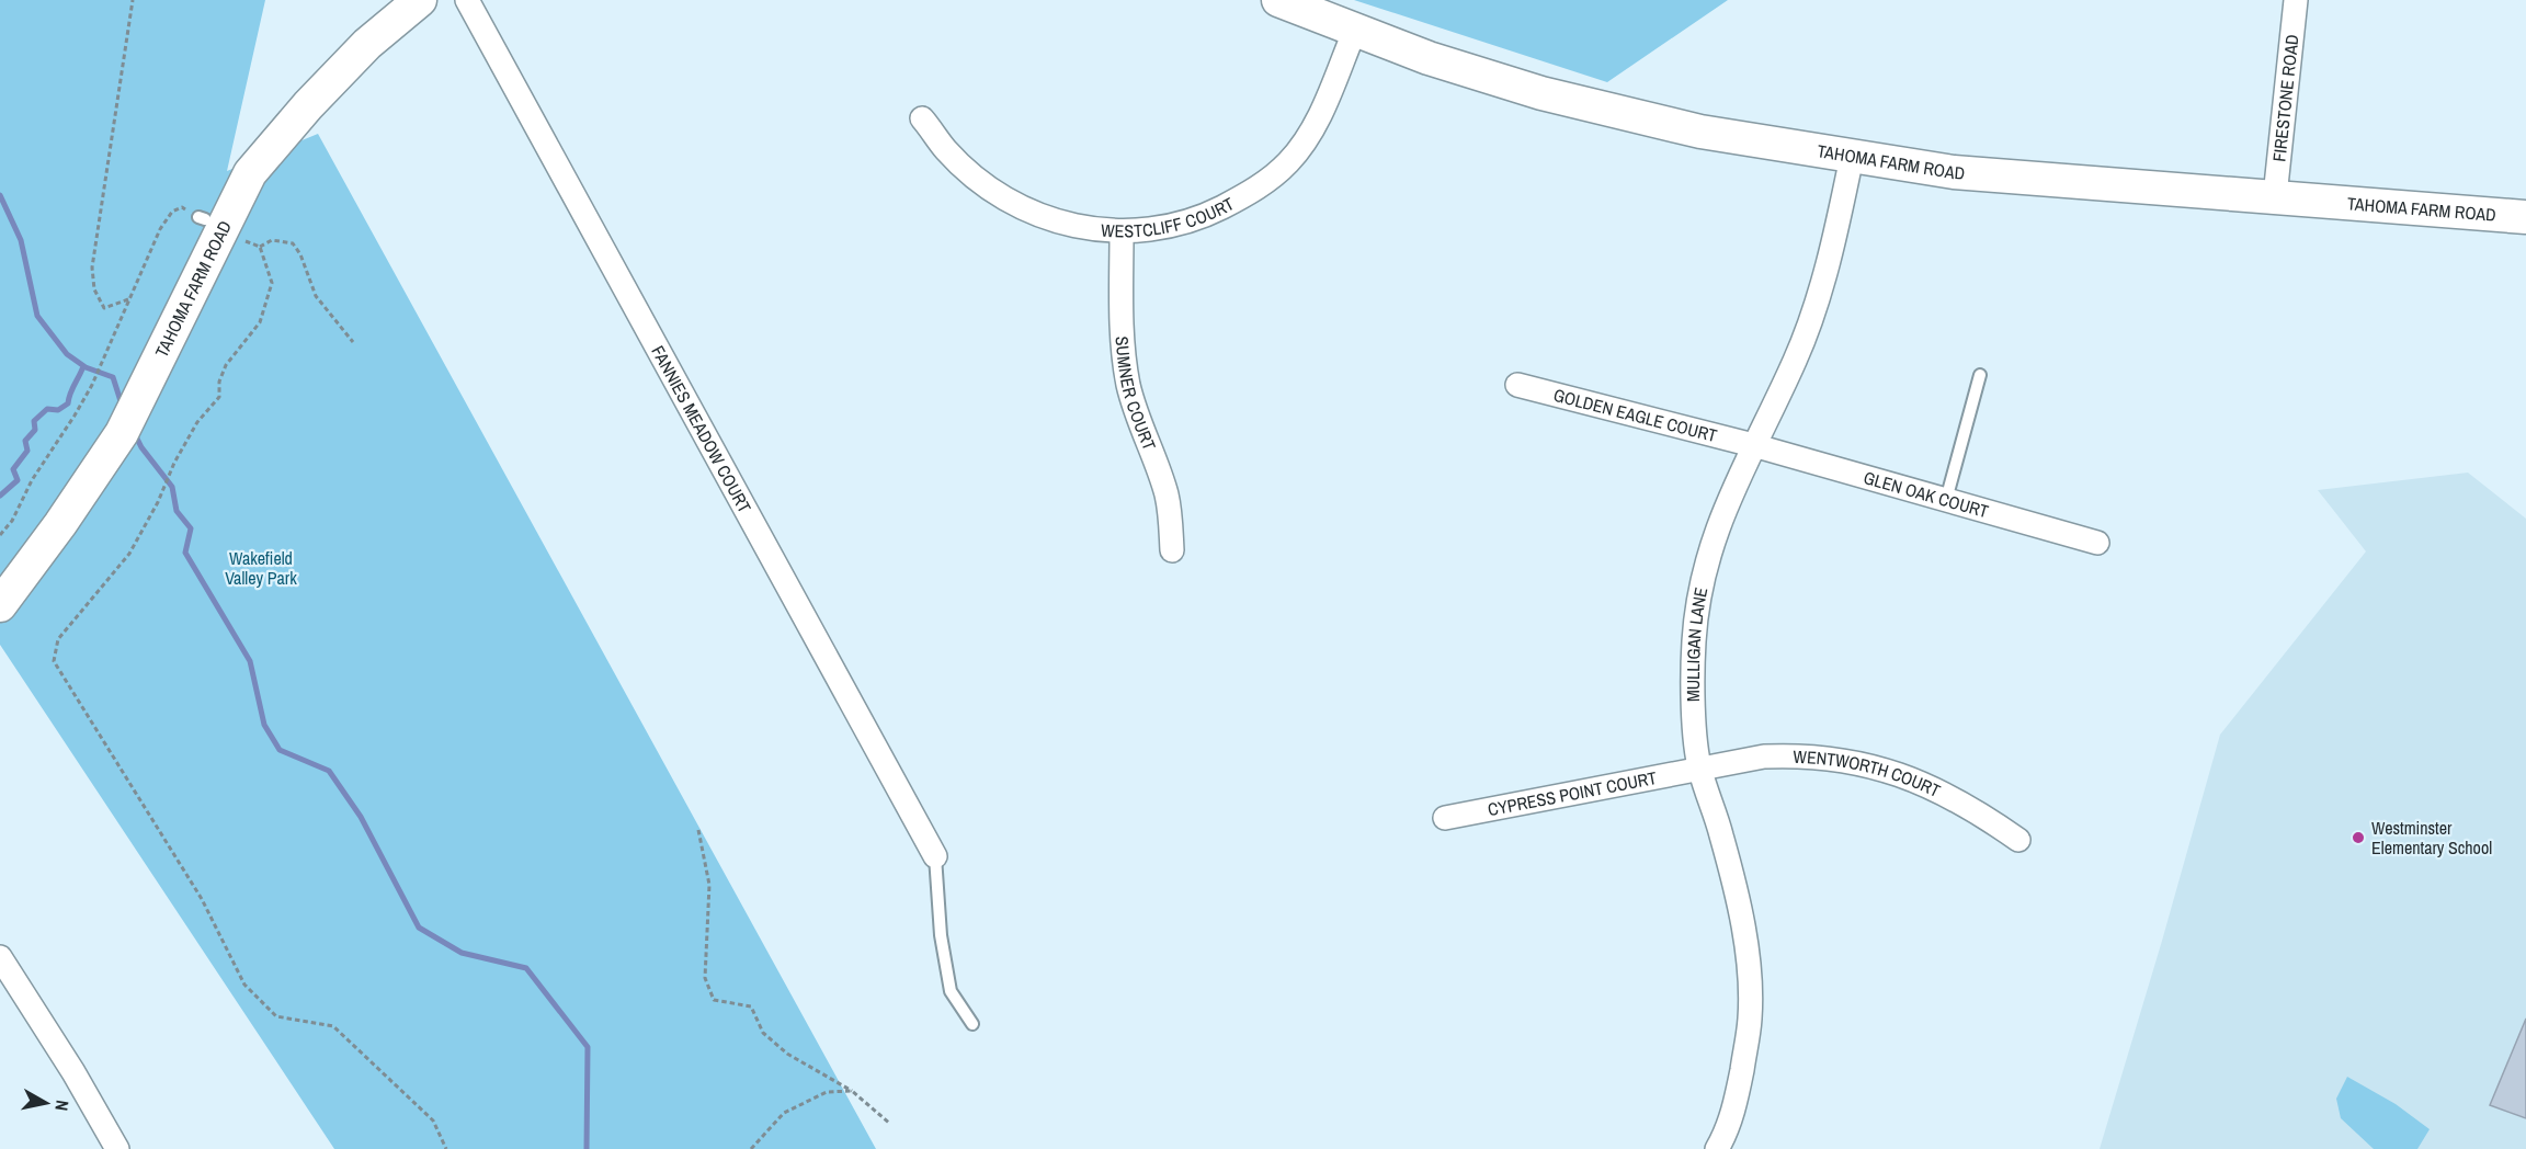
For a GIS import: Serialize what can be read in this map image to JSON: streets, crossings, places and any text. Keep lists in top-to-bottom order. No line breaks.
{"streets":{"street":["FIRESTONE ROAD","TAHOMA FARM ROAD","WESTCLIFF COURT","SUMNER COURT","GOLDEN EAGLE COURT","FANNIES MEADOW COURT","GLEN OAK COURT","MULLIGAN LANE","WENTWORTH COURT","CYPRESS POINT COURT"]},"crossings":[["FIRESTONE ROAD","TAHOMA FARM ROAD"],["TAHOMA FARM ROAD","WESTCLIFF COURT"],["TAHOMA FARM ROAD","MULLIGAN LANE"],["WESTCLIFF COURT","SUMNER COURT"],["GOLDEN EAGLE COURT","GLEN OAK COURT"],["GOLDEN EAGLE COURT","MULLIGAN LANE"],["GLEN OAK COURT","MULLIGAN LANE"],["MULLIGAN LANE","WENTWORTH COURT"],["MULLIGAN LANE","CYPRESS POINT COURT"],["WENTWORTH COURT","CYPRESS POINT COURT"]],"parks":["Wakefield Valley Park"],"places":["Westminster Elementary School"],"north":"right"}
